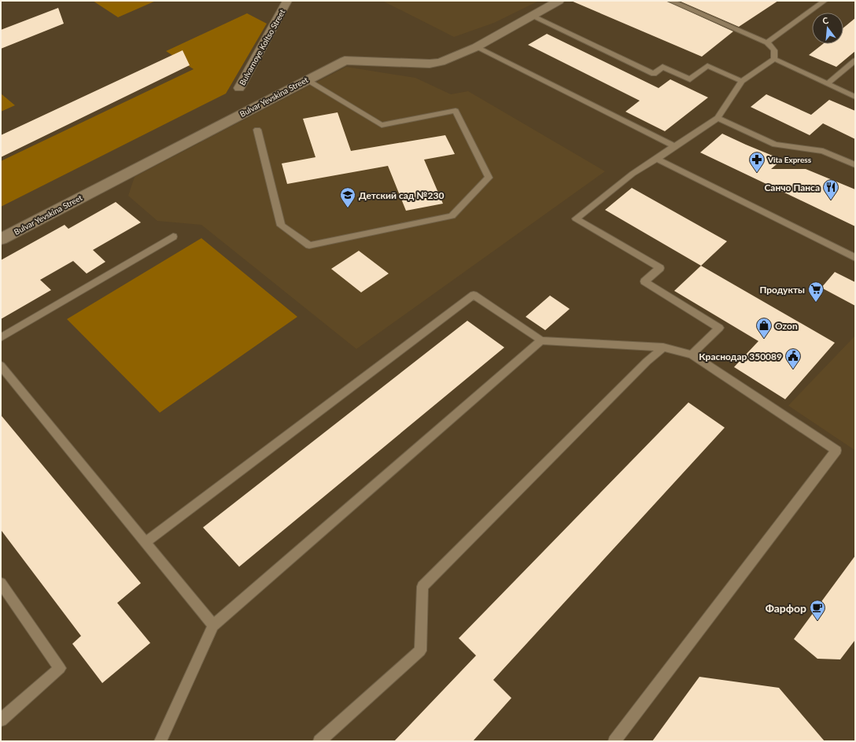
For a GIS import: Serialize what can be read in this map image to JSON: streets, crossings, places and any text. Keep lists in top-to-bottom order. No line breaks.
{"streets":{"street":["Bulvarnoye Koltso Street","Bulvar Yevskina Street"]},"places":{"pharmacy":["Vita Express"],"restaurant":["Санчо Панса"],"school or university":["Детский сад №230"],"supermarket":["Продукты"],"shop":["Ozon"],"public building":["Краснодар 350089"],"cafe":["Фарфор"]},"north":"top"}
